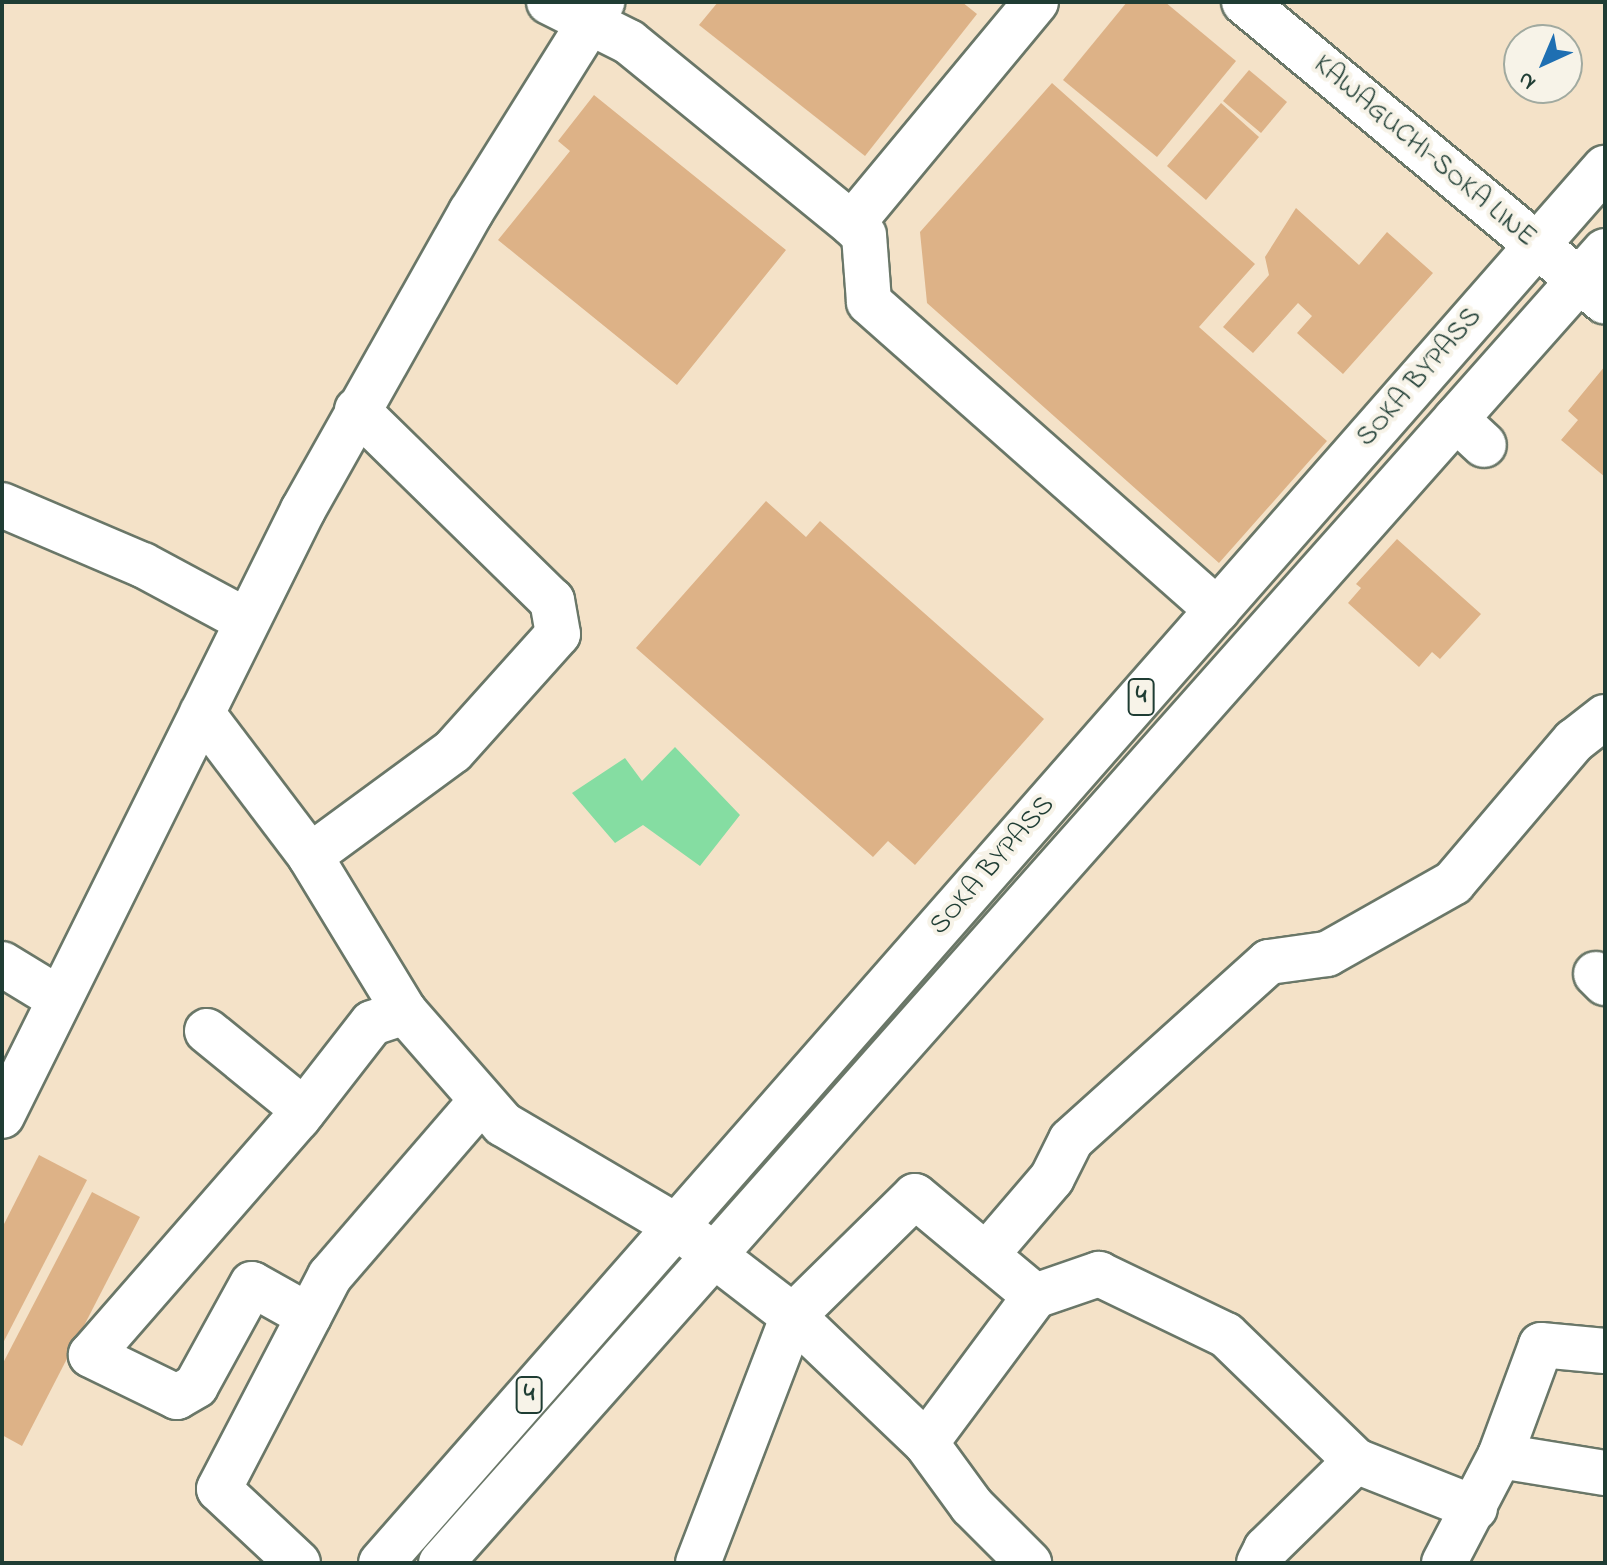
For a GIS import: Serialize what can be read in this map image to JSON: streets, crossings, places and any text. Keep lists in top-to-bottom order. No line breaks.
{"streets":{"main road":["KAWAGUCHI-SOKA LINE","SOKA BYPASS","4"]},"crossings":[["KAWAGUCHI-SOKA LINE","SOKA BYPASS"]],"north":"bottom left"}
